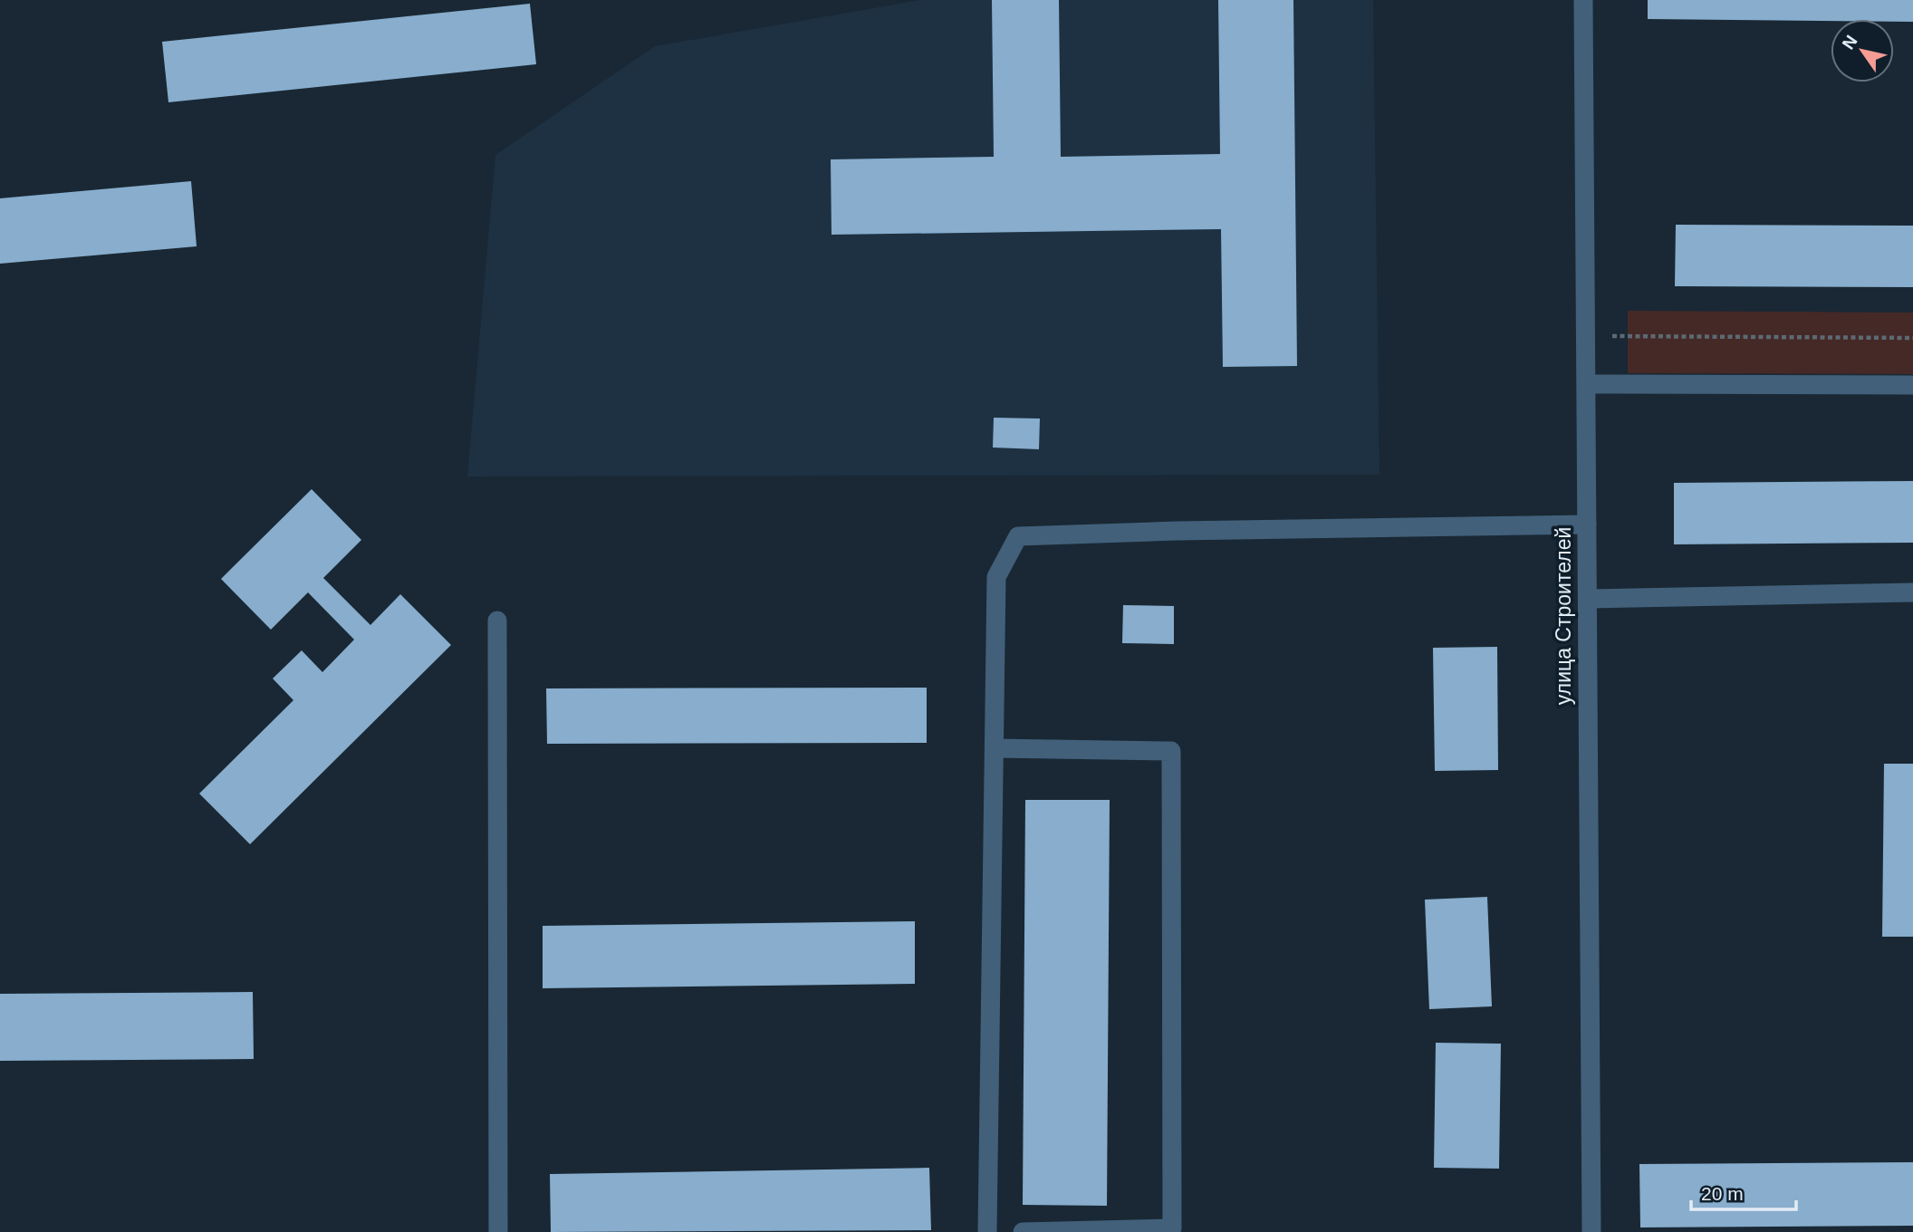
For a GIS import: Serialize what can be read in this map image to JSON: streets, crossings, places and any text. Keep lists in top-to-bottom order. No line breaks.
{"streets":{"street":["улица Строителей"]},"scale_bar":"20 m","north":"top left"}
